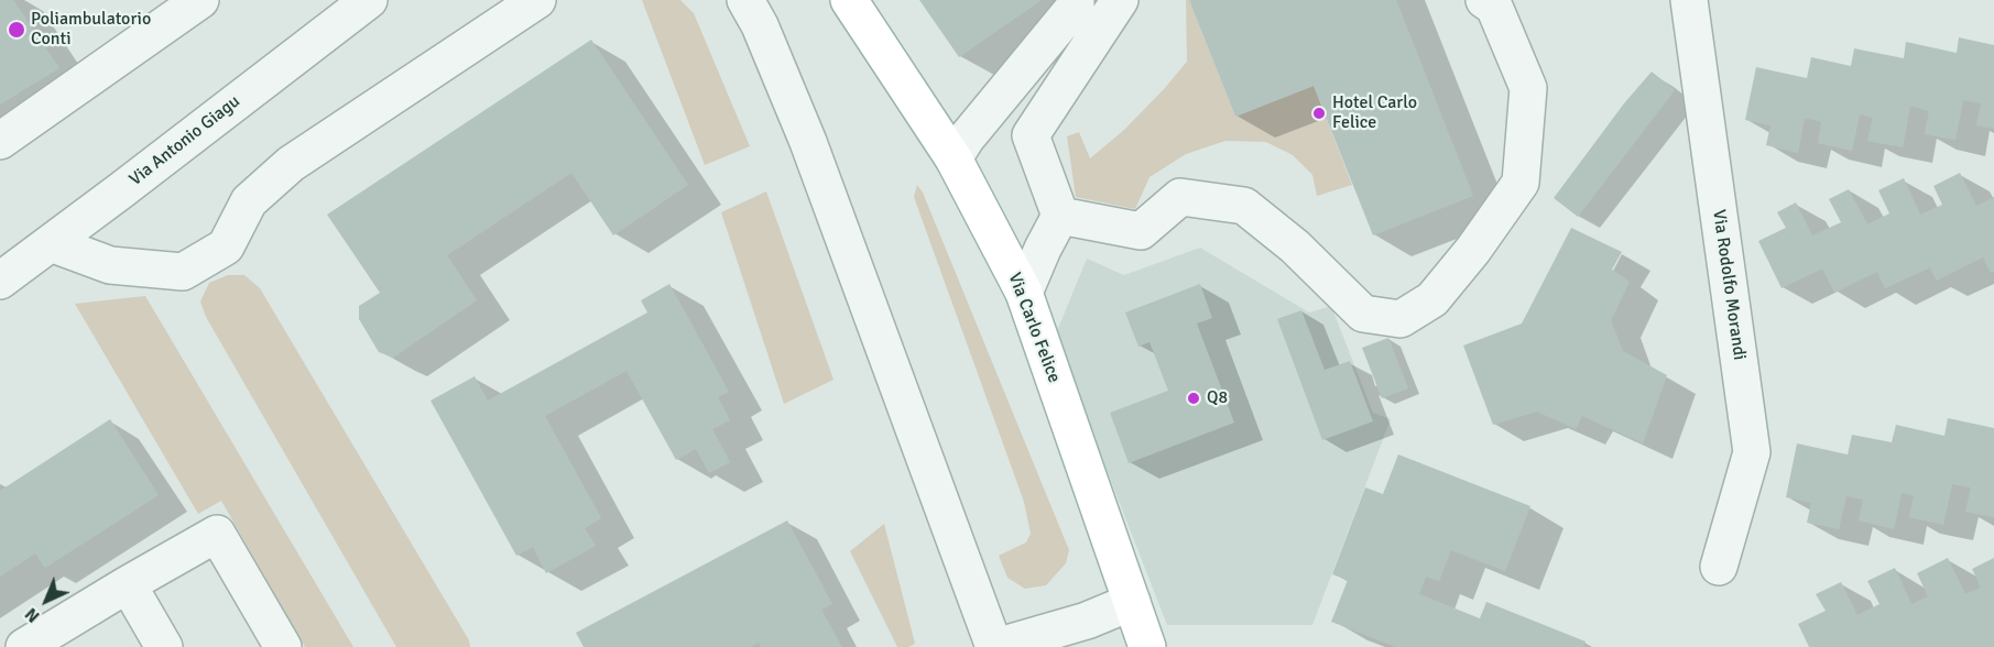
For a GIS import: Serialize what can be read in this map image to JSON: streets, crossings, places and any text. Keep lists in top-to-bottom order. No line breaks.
{"streets":{"main road":["Via Carlo Felice"],"street":["Via Antonio Giagu","Via Rodolfo Morandi"]},"places":["Poliambulatorio Conti","Hotel Carlo Felice","Q8"],"north":"bottom left"}
